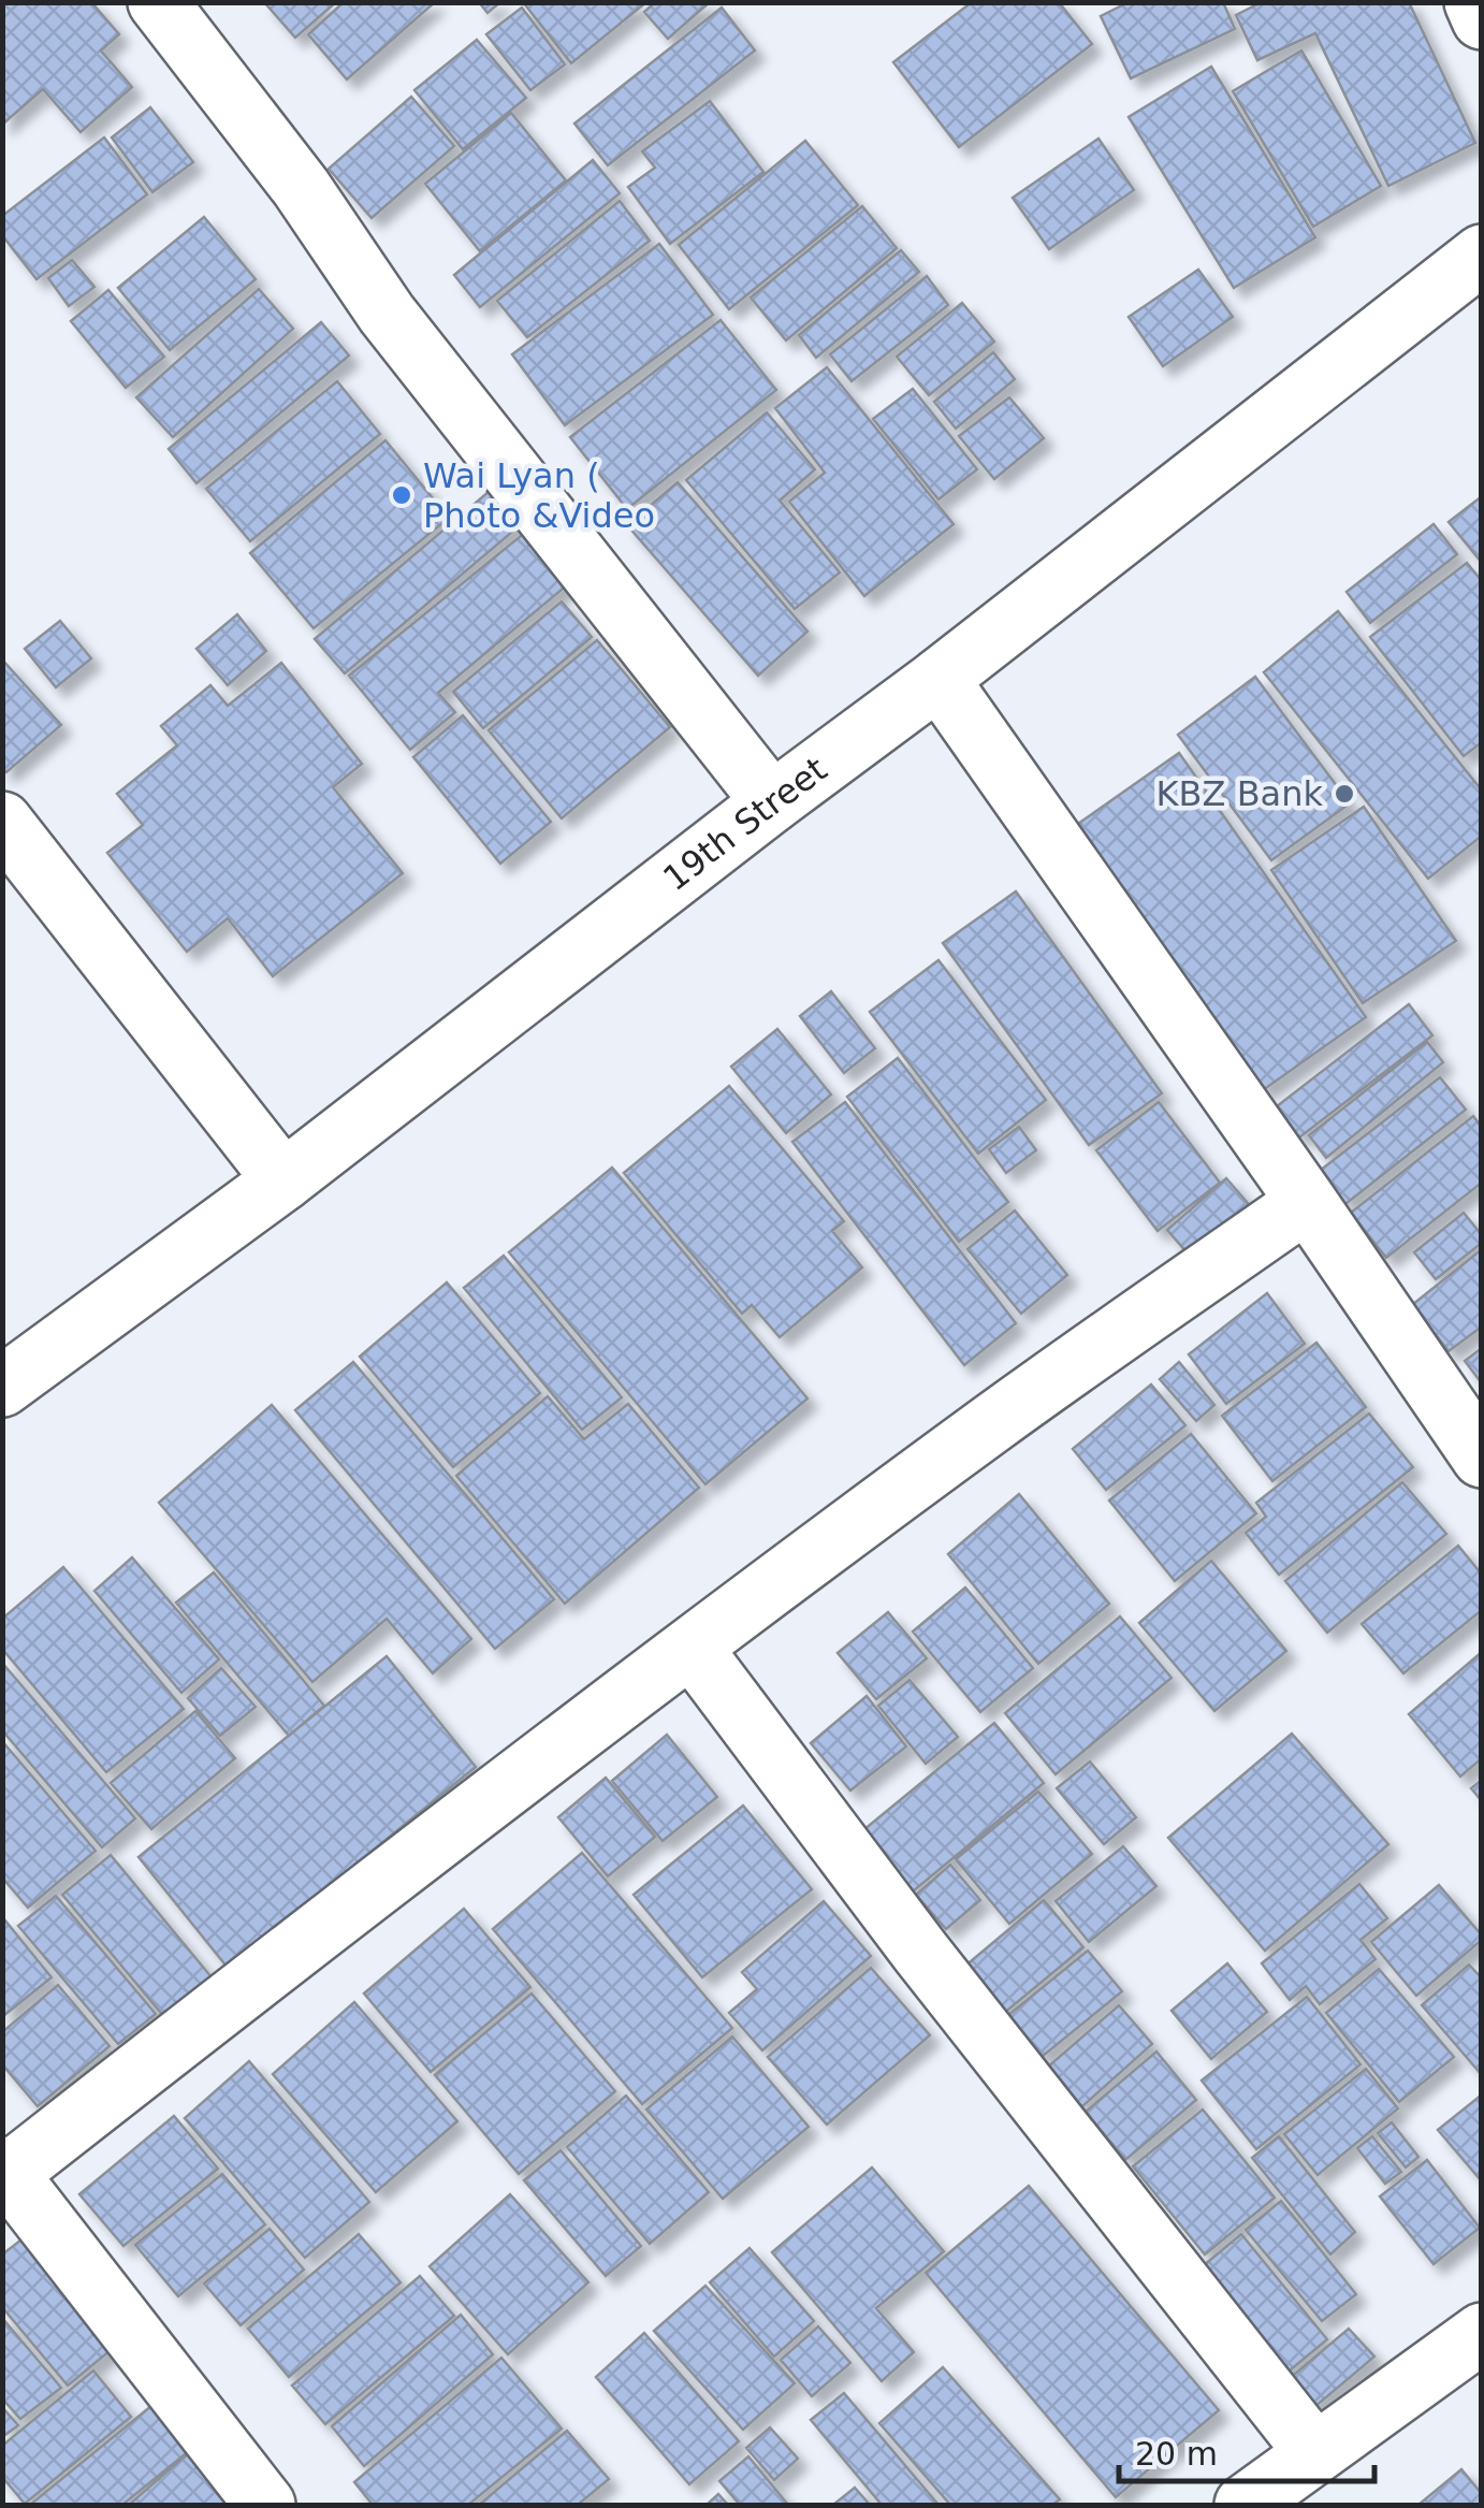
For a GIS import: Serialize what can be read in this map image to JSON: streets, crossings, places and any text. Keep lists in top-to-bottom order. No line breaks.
{"streets":{"street":["19th Street"]},"places":["Wai Lyan ( Photo &Video","KBZ Bank"],"scale_bar":"20 m"}
